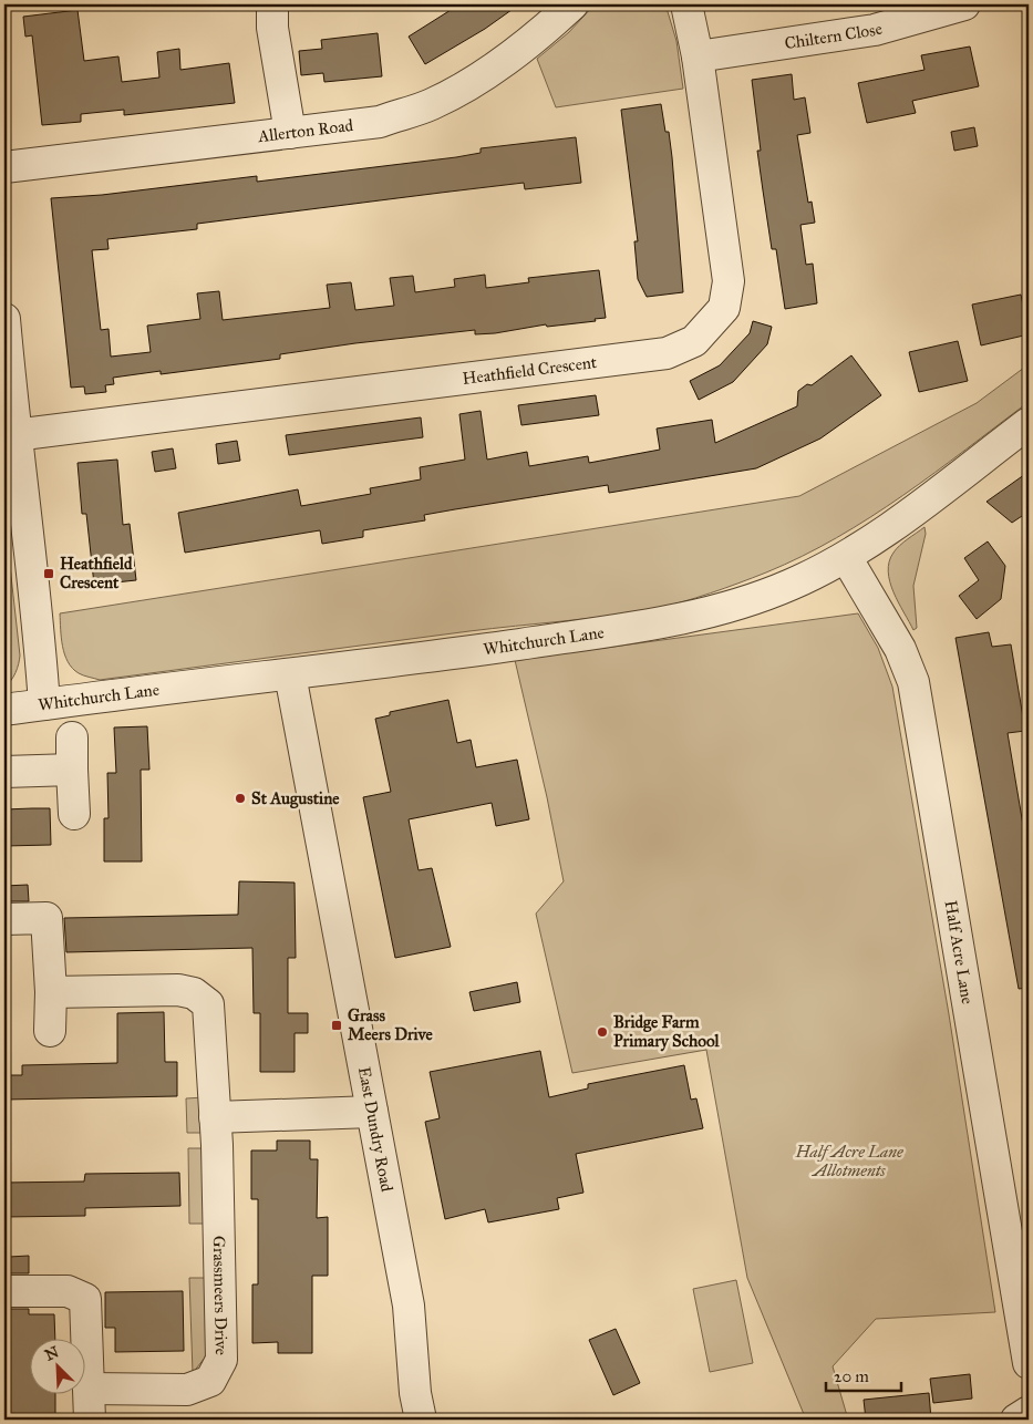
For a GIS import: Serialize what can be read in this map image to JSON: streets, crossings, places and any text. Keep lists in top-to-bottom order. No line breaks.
{"streets":{"street":["Chiltern Close","Allerton Road","Heathfield Crescent","Whitchurch Lane","Half Acre Lane","East Dundry Road","Grassmeers Drive"]},"crossings":[["Chiltern Close","Heathfield Crescent"],["Whitchurch Lane","Half Acre Lane"],["Whitchurch Lane","East Dundry Road"]],"parks":["Half Acre Lane Allotments"],"places":{"transit":["Heathfield Crescent","Grass Meers Drive"],"other":["St Augustine","Bridge Farm Primary School"]},"scale_bar":"20 m","north":"top left"}
